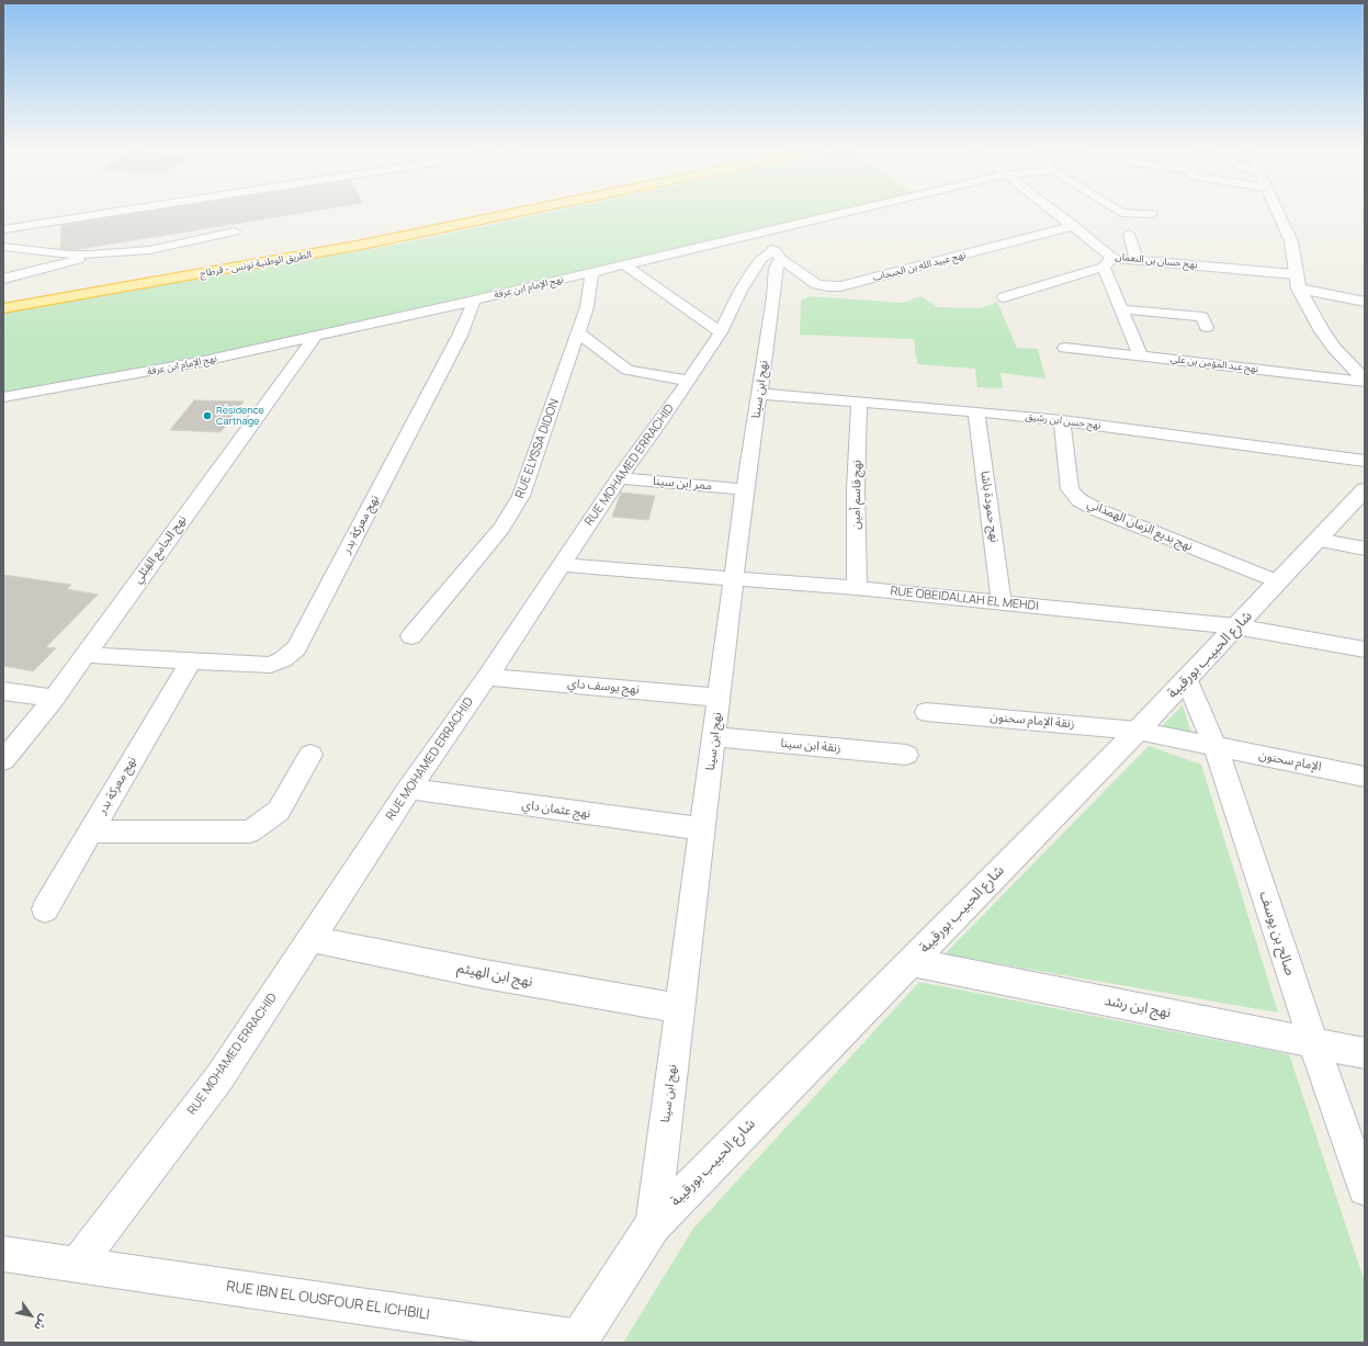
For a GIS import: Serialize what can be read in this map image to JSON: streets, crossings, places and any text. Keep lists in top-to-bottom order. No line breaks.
{"streets":{"highway":["الطريق الوطنية تونس - قرطاج"],"street":["نهج حسان بن النعمان","نهج عبيد الله بن الحبحاب","نهج الإمام ابن عرفة","نهج عبد المؤمن بن علي","نهج ابن سينا","نهج حسن ابن رشيق","RUE ELYSSA DIDON","RUE MOHAMED ERRACHID","ممر ابن سينا","نهج قاسم أمين","نهج حمودة باشا","نهج معركة بدر","نهج بديع الزمان الهمذاني","نهج الجامع القِبْلي","RUE OBEIDALLAH EL MEHDI","شارع الحبيب بورقيبة","نهج يوسف داي","زنقة الإمام سحنون","زنقة ابن سينا","الإمام سحنون","نهج عثمان داي","صالح بن يوسف","نهج ابن الهيثم","نهج ابن رشد","RUE IBN EL OUSFOUR EL ICHBILI"]},"crossings":[["نهج حسان بن النعمان","نهج عبيد الله بن الحبحاب"],["نهج عبيد الله بن الحبحاب","نهج الإمام ابن عرفة"],["نهج عبيد الله بن الحبحاب","نهج ابن سينا"],["نهج عبيد الله بن الحبحاب","RUE MOHAMED ERRACHID"],["نهج الإمام ابن عرفة","نهج ابن سينا"],["نهج الإمام ابن عرفة","RUE ELYSSA DIDON"],["نهج الإمام ابن عرفة","نهج معركة بدر"],["نهج الإمام ابن عرفة","نهج الجامع القِبْلي"],["نهج ابن سينا","نهج حسن ابن رشيق"],["نهج ابن سينا","RUE MOHAMED ERRACHID"],["نهج ابن سينا","ممر ابن سينا"],["نهج ابن سينا","RUE OBEIDALLAH EL MEHDI"],["نهج ابن سينا","شارع الحبيب بورقيبة"],["نهج ابن سينا","نهج يوسف داي"],["نهج ابن سينا","زنقة ابن سينا"],["نهج ابن سينا","نهج عثمان داي"],["نهج ابن سينا","نهج ابن الهيثم"],["نهج حسن ابن رشيق","نهج قاسم أمين"],["نهج حسن ابن رشيق","نهج حمودة باشا"],["نهج حسن ابن رشيق","نهج بديع الزمان الهمذاني"],["RUE MOHAMED ERRACHID","ممر ابن سينا"],["RUE MOHAMED ERRACHID","RUE OBEIDALLAH EL MEHDI"],["RUE MOHAMED ERRACHID","نهج يوسف داي"],["RUE MOHAMED ERRACHID","نهج عثمان داي"],["RUE MOHAMED ERRACHID","نهج ابن الهيثم"],["RUE MOHAMED ERRACHID","RUE IBN EL OUSFOUR EL ICHBILI"],["نهج قاسم أمين","RUE OBEIDALLAH EL MEHDI"],["نهج حمودة باشا","RUE OBEIDALLAH EL MEHDI"],["نهج معركة بدر","نهج الجامع القِبْلي"],["نهج بديع الزمان الهمذاني","شارع الحبيب بورقيبة"],["RUE OBEIDALLAH EL MEHDI","شارع الحبيب بورقيبة"],["شارع الحبيب بورقيبة","زنقة الإمام سحنون"],["شارع الحبيب بورقيبة","صالح بن يوسف"],["شارع الحبيب بورقيبة","نهج ابن رشد"],["شارع الحبيب بورقيبة","RUE IBN EL OUSFOUR EL ICHBILI"],["زنقة الإمام سحنون","الإمام سحنون"],["زنقة الإمام سحنون","صالح بن يوسف"],["الإمام سحنون","صالح بن يوسف"],["صالح بن يوسف","نهج ابن رشد"]],"places":["Résidence Carthage"],"north":"bottom right"}
